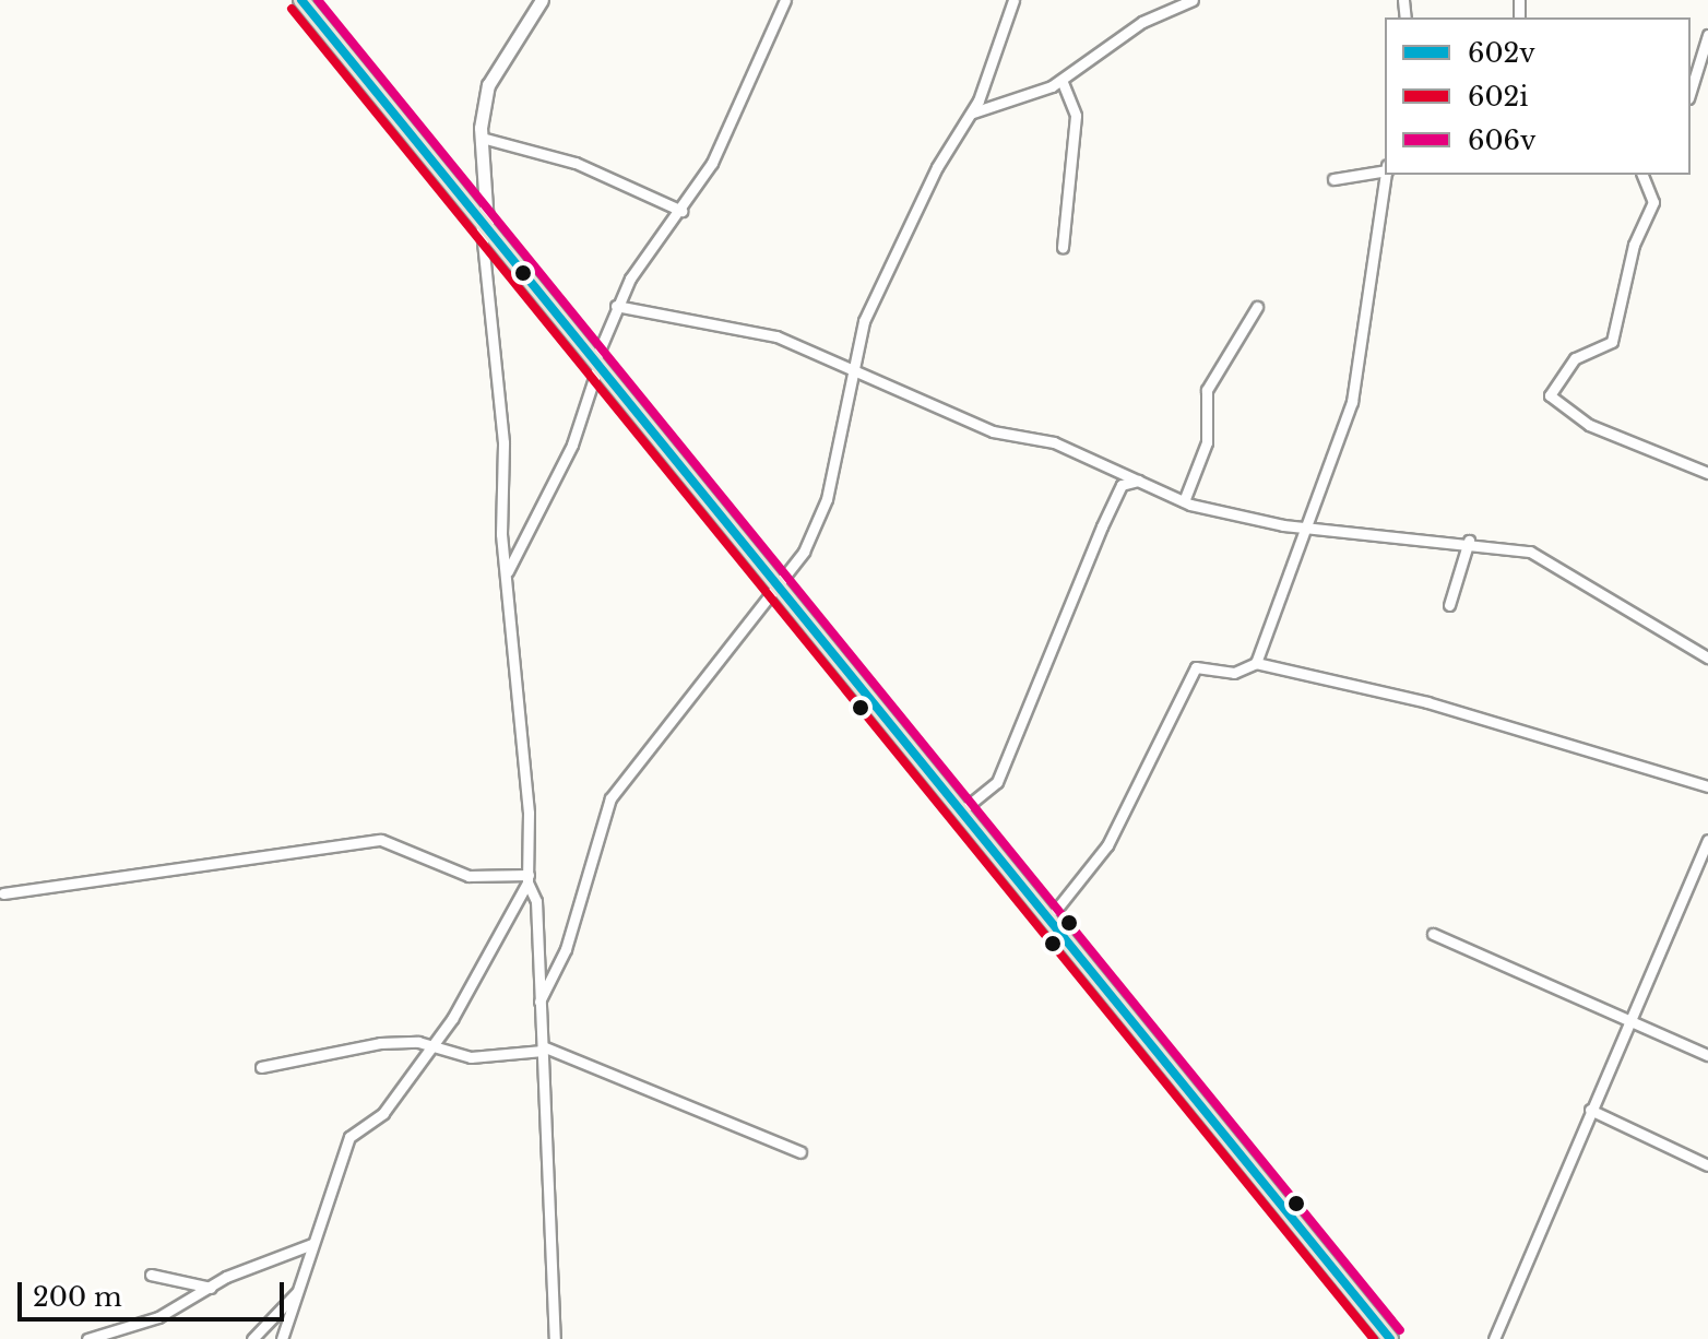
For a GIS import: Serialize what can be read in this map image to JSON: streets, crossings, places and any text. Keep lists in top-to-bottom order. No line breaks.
{"lines":["transit line 602v","transit line 606v","transit line 602i"],"legend":["602v","602i","606v"],"scale_bar":"200 m"}
